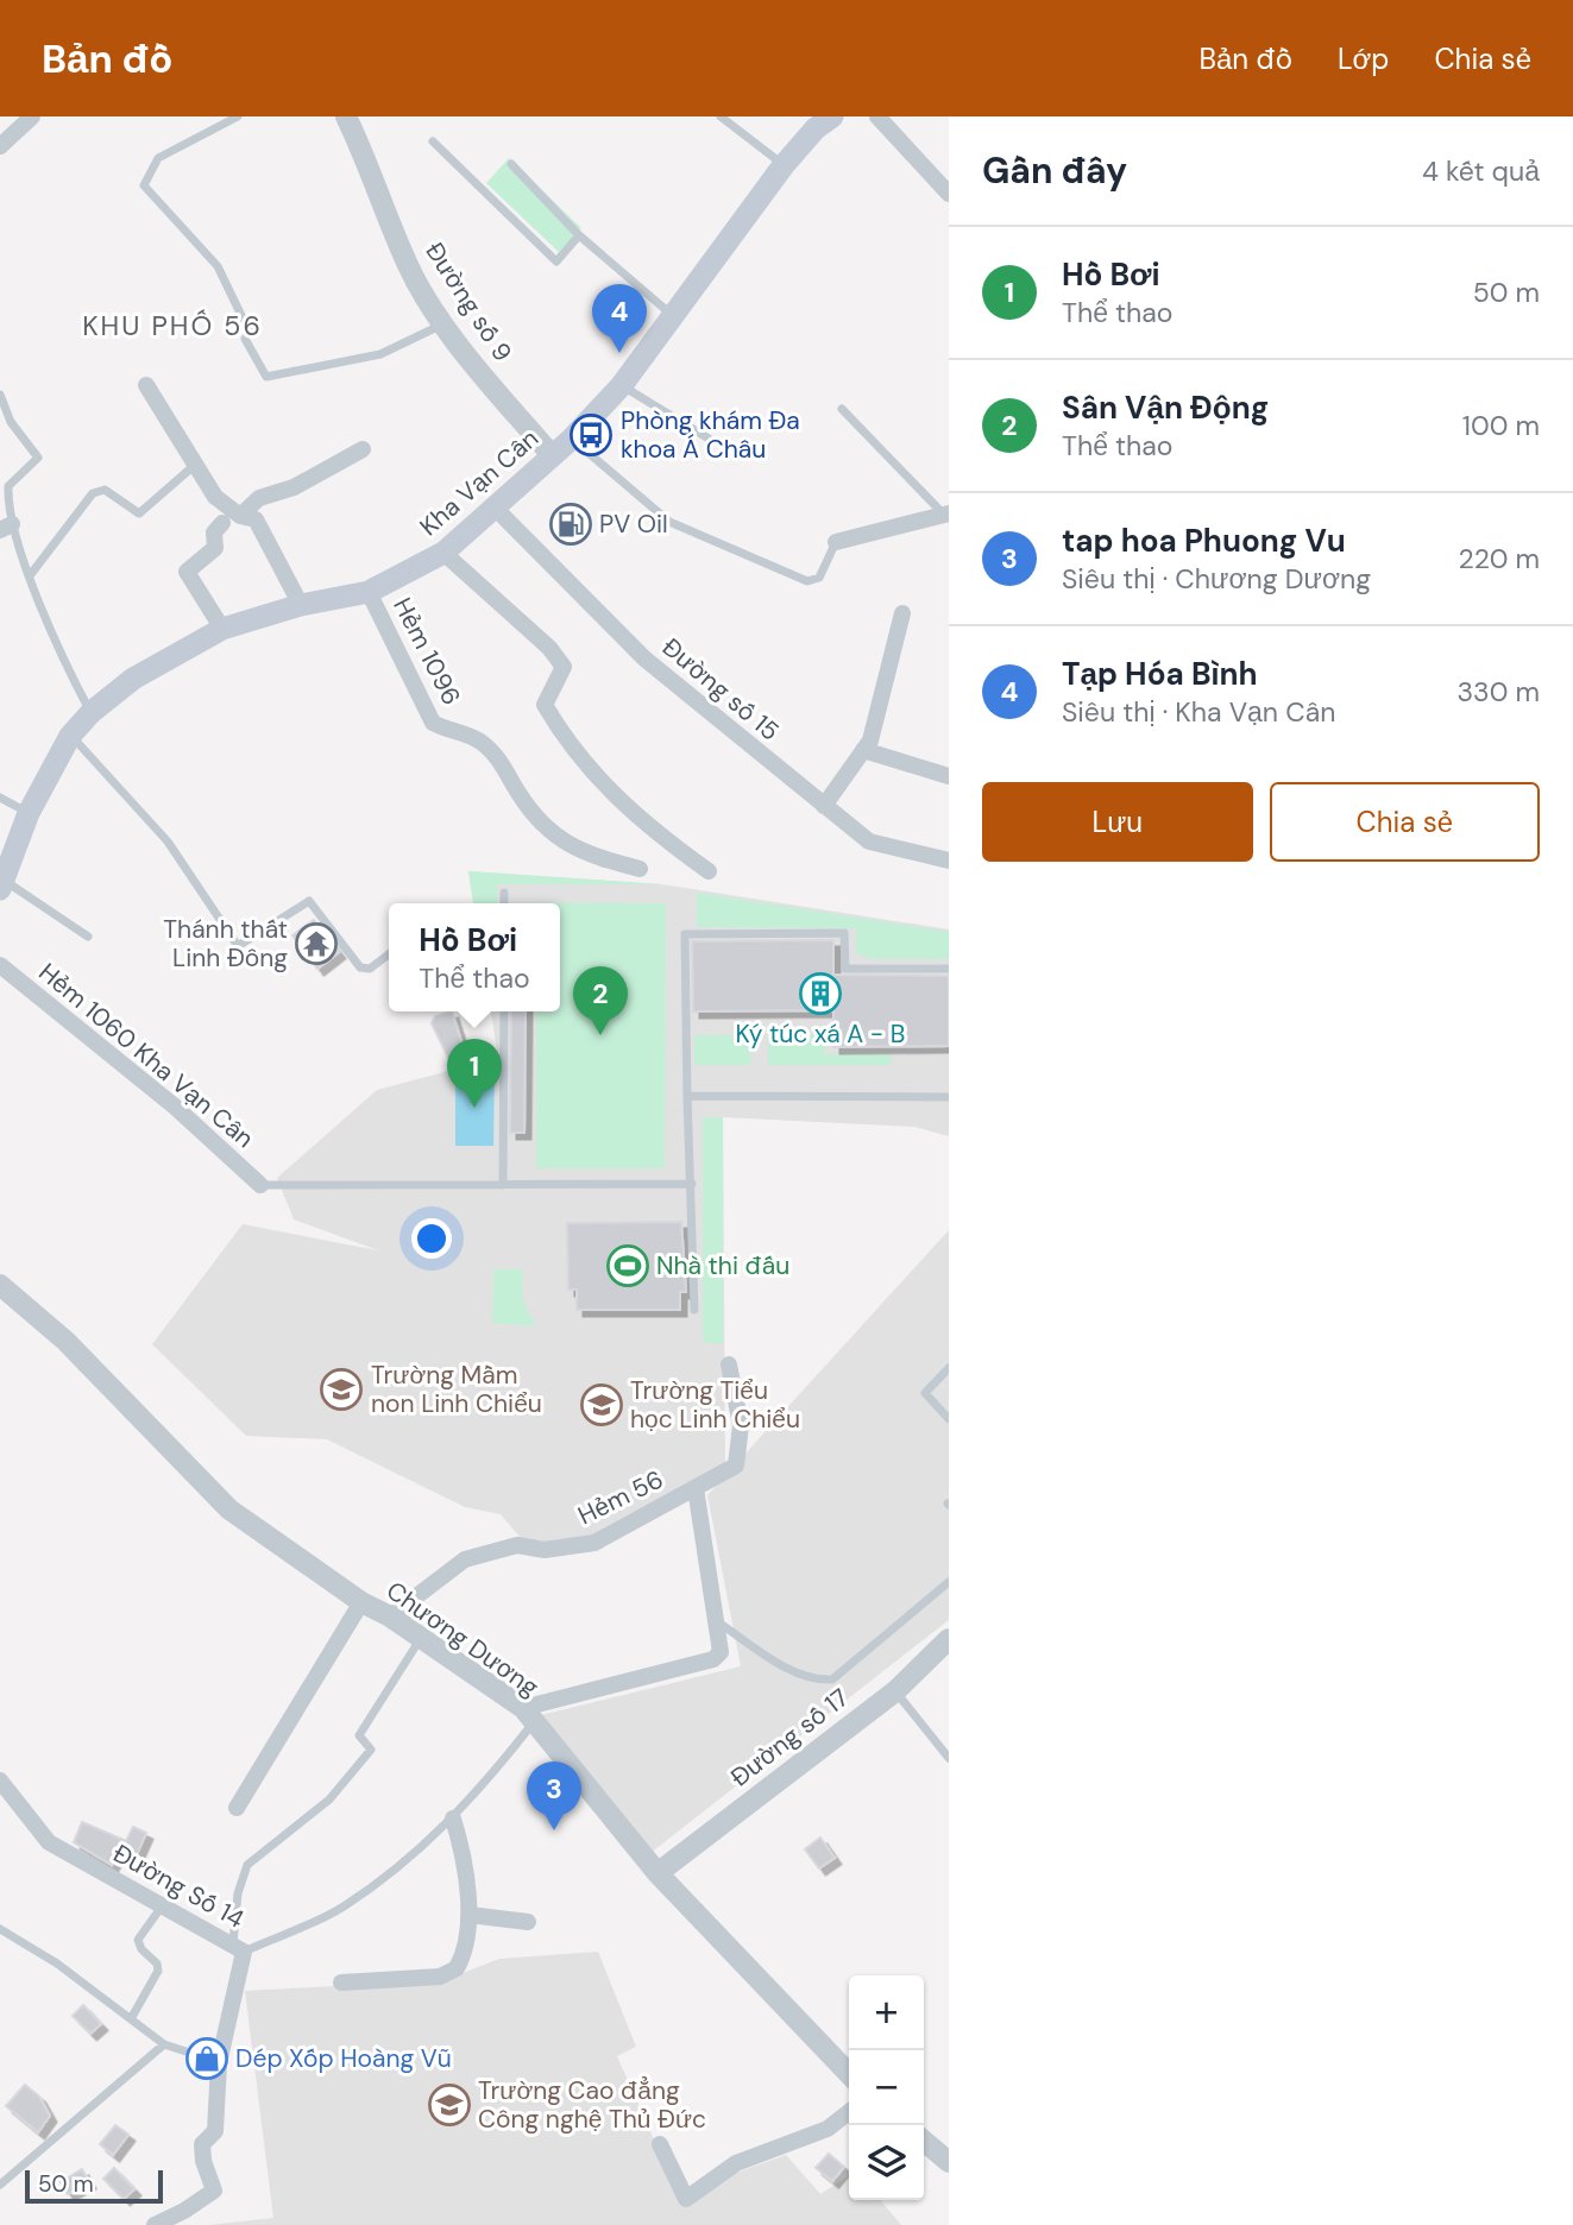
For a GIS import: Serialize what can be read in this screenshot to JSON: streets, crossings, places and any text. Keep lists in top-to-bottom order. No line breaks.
{"streets":{"main road":["Kha Vạn Cân"],"street":["Đường số 9","Hẻm 1096","Đường số 15","Hẻm 1060 Kha Vạn Cân","Hẻm 56","Chương Dương","Đường số 17","Đường Số 14"]},"crossings":[["Đường số 9","Kha Vạn Cân"],["Kha Vạn Cân","Hẻm 1096"],["Kha Vạn Cân","Đường số 15"],["Hẻm 56","Chương Dương"],["Chương Dương","Đường số 17"],["Chương Dương","Đường Số 14"]],"districts":["KHU PHỐ 56"],"places":{"bus stop":["Phòng khám Đa khoa Á Châu"],"fuel station":["PV Oil"],"temple":["Thánh thất Linh Đông"],"building":["Ký túc xá A - B"],"sports":["Nhà thi đấu"],"school or university":["Trường Mầm non Linh Chiểu","Trường Tiểu học Linh Chiểu","Trường Cao đẳng Công nghệ Thủ Đức"],"shop":["Dép Xốp Hoàng Vũ"]},"scale_bar":"50 m","page":{"header":"Bản đồ","nav":["Bản đồ","Lớp","Chia sẻ"],"heading":["Gần đây","4 kết quả"],"list":[{"mark":"1","name":"Hồ Bơi","note":"Thể thao","value":"50 m"},{"mark":"2","name":"Sân Vận Động","note":"Thể thao","value":"100 m"},{"mark":"3","name":"tap hoa Phuong Vu","note":"Siêu thị · Chương Dương","value":"220 m"},{"mark":"4","name":"Tạp Hóa Bình","note":"Siêu thị · Kha Vạn Cân","value":"330 m"}],"pins":["4","2","1","3"],"buttons":["Lưu","Chia sẻ"],"popup":["Hồ Bơi","Thể thao"],"map_buttons":["+","−"],"scale":"50 m"}}
